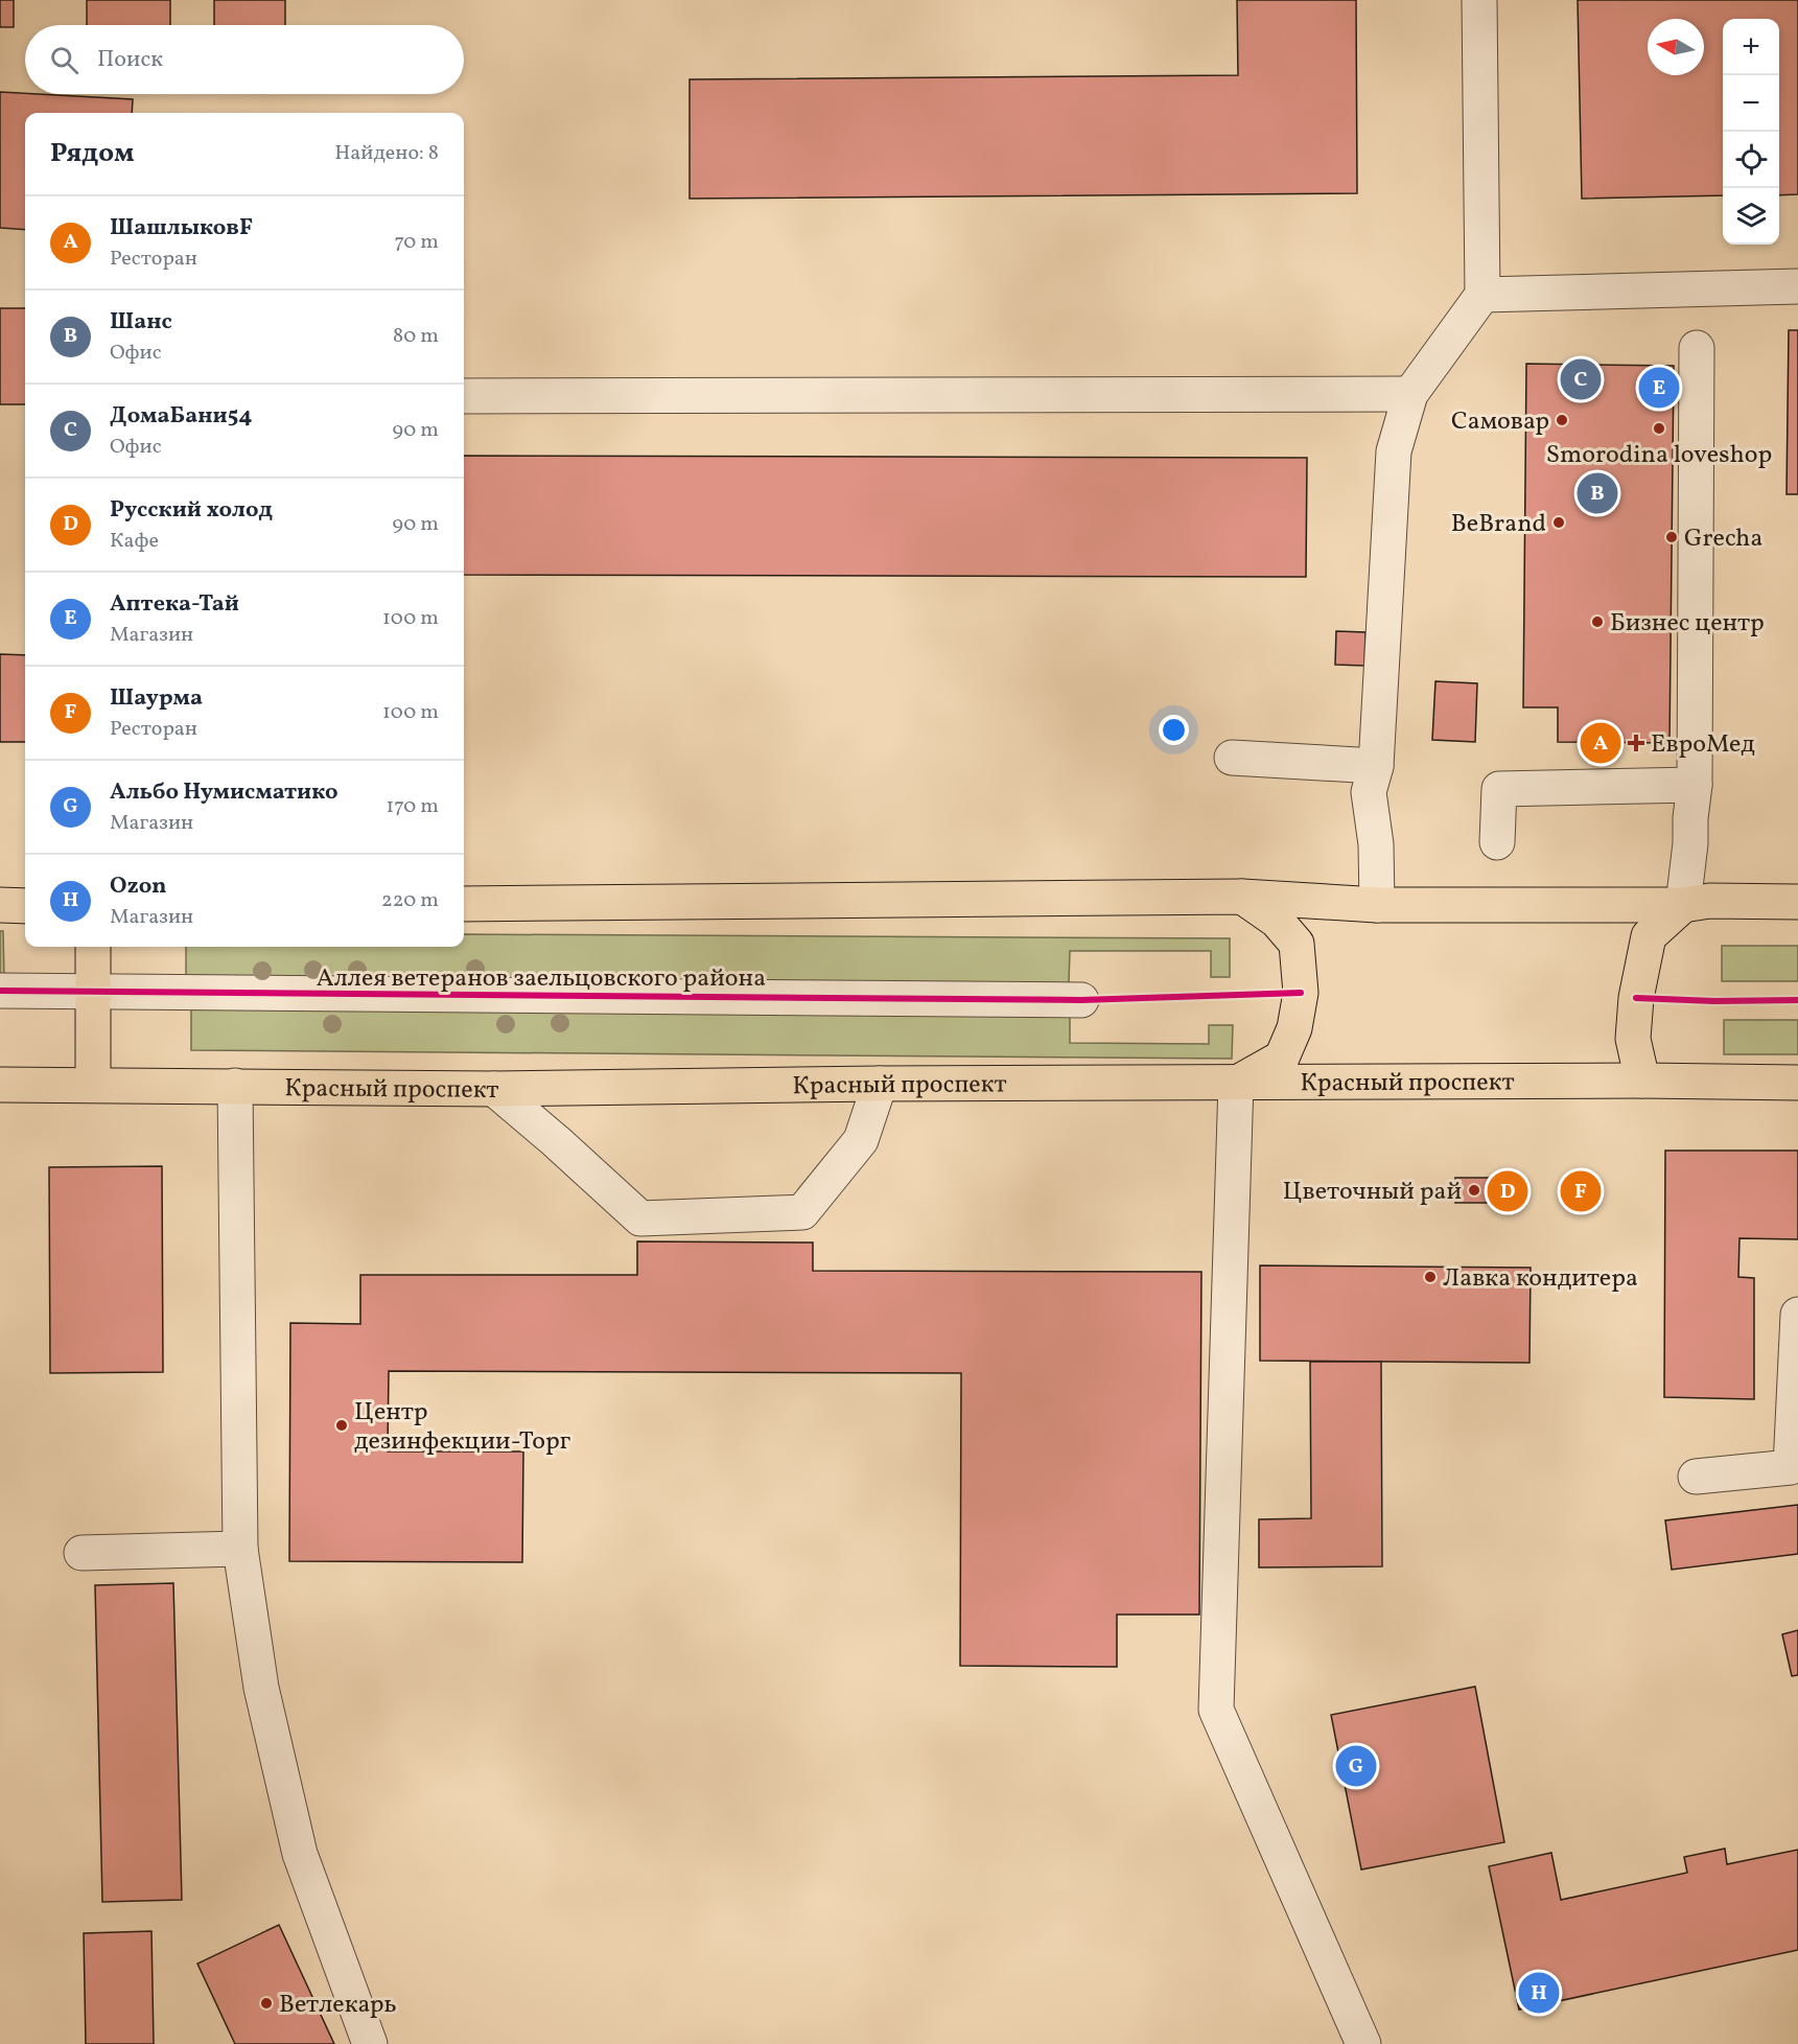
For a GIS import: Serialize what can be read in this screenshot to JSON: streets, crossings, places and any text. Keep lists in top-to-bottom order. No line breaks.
{"streets":{"main road":["Красный проспект"],"street":["Аллея ветеранов заельцовского района"]},"places":{"other":["Самовар","Smorodina loveshop","BeBrand","Grecha","Бизнес центр","Цветочный рай","Лавка кондитера","Центр дезинфекции-Торг","Ветлекарь"],"health":["ЕвроМед"]},"north":"left","page":{"map_buttons":["+","−"],"search":"Поиск","heading":["Рядом","Найдено: 8"],"list":[{"mark":"A","name":"ШашлыковF","note":"Ресторан","value":"70 m"},{"mark":"B","name":"Шанс","note":"Офис","value":"80 m"},{"mark":"C","name":"ДомаБани54","note":"Офис","value":"90 m"},{"mark":"D","name":"Русский холод","note":"Кафе","value":"90 m"},{"mark":"E","name":"Аптека-Тай","note":"Магазин","value":"100 m"},{"mark":"F","name":"Шаурма","note":"Ресторан","value":"100 m"},{"mark":"G","name":"Альбо Нумисматико","note":"Магазин","value":"170 m"},{"mark":"H","name":"Ozon","note":"Магазин","value":"220 m"}],"pins":["C","E","B","A","D","F","G","H"]}}
